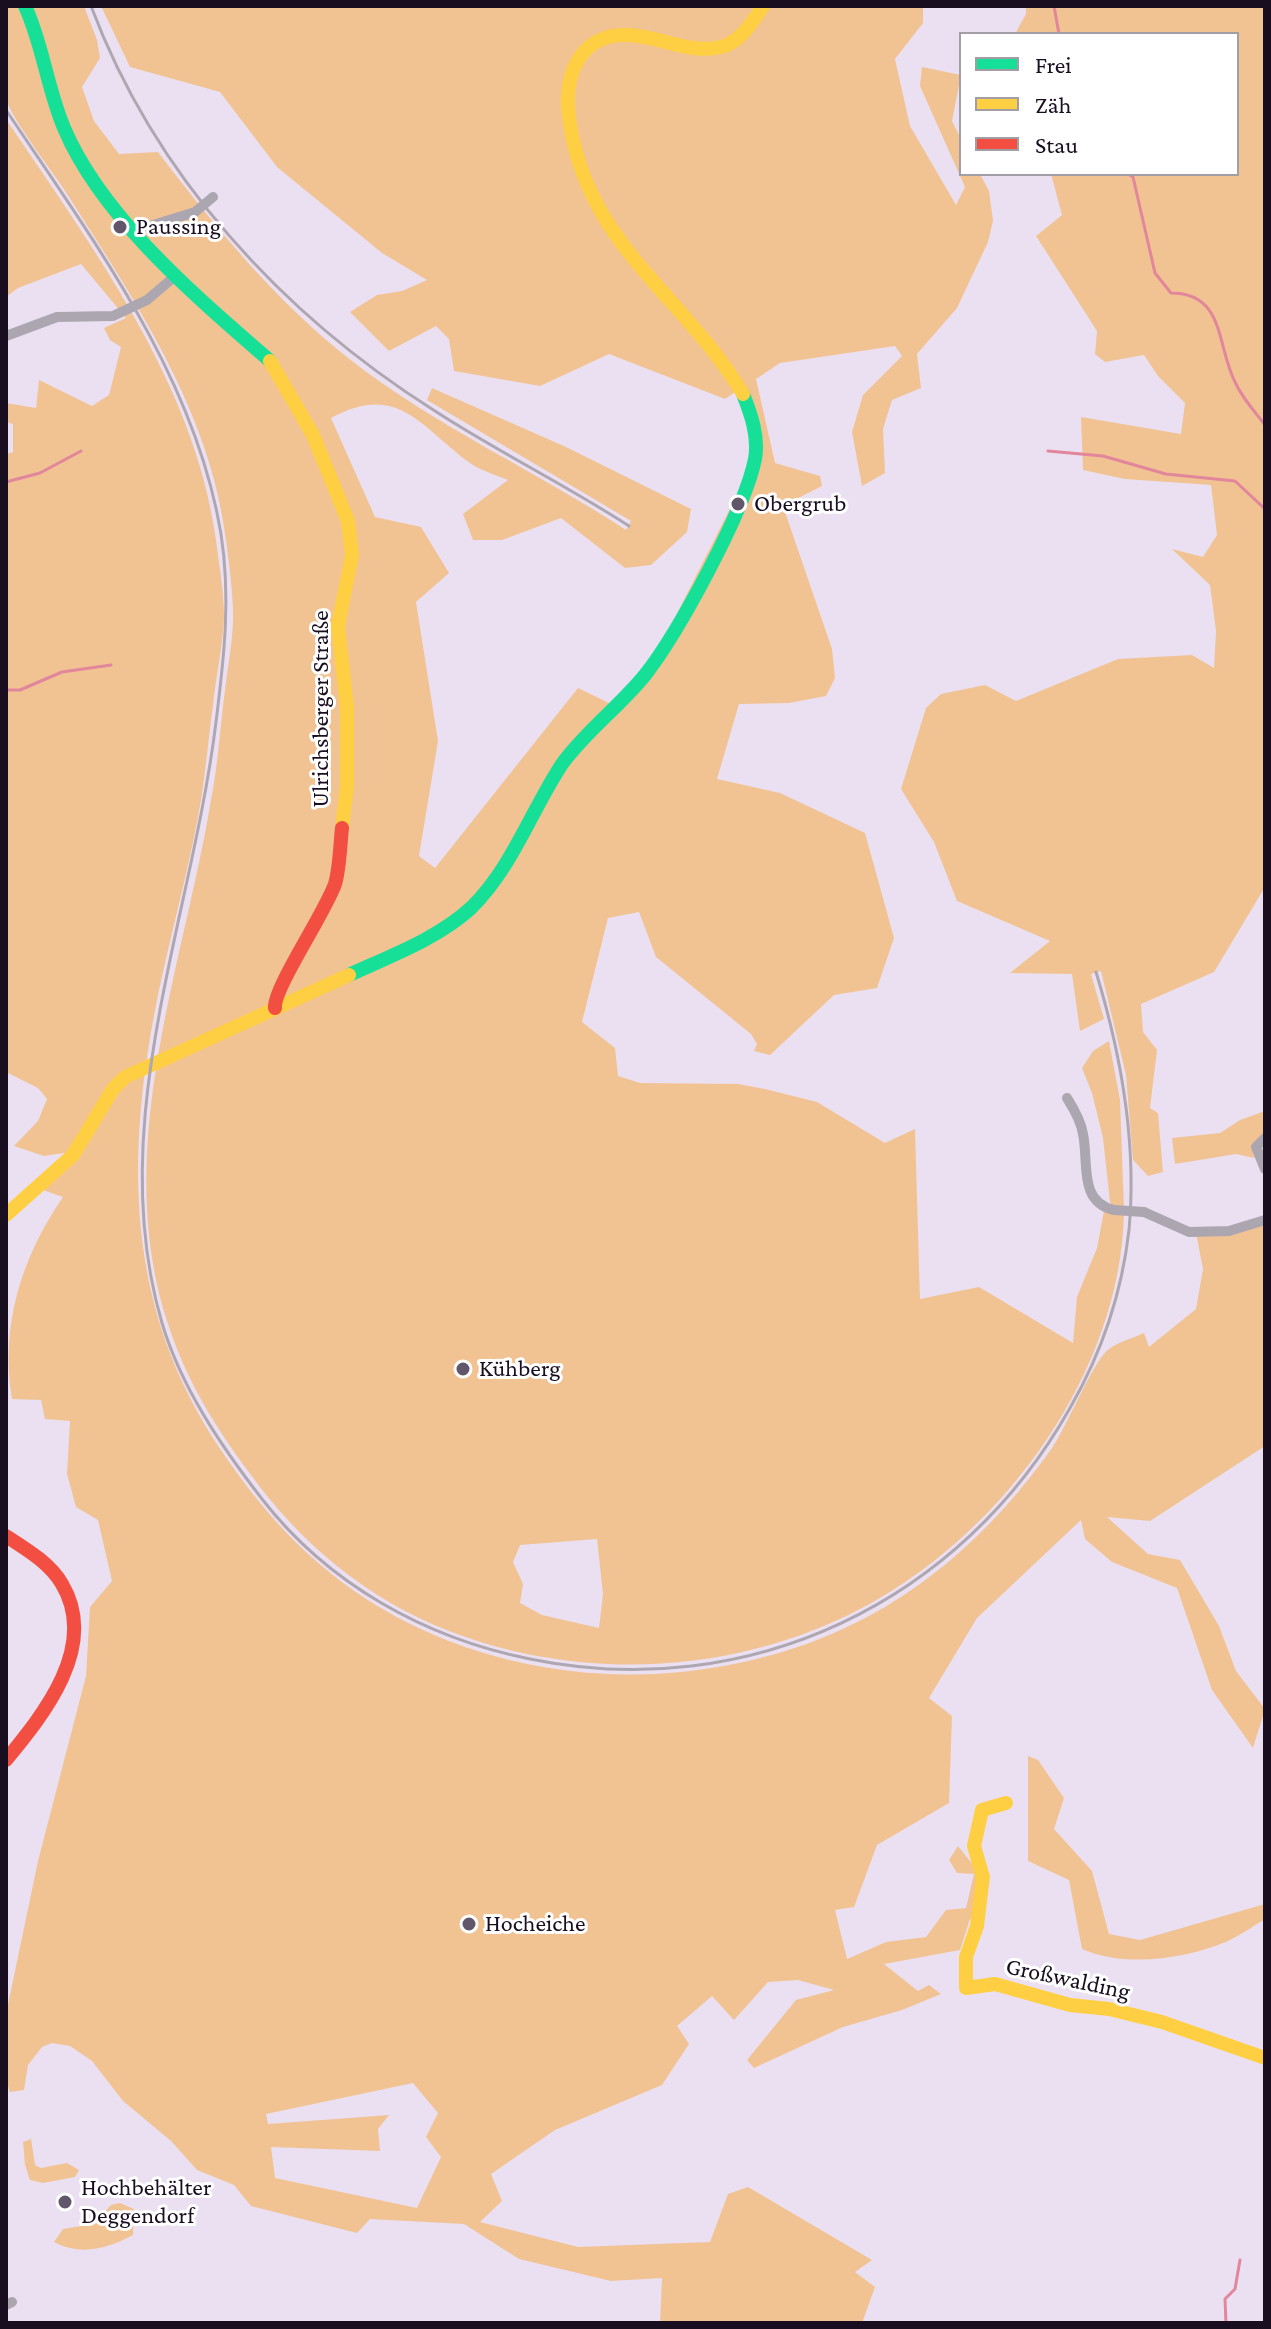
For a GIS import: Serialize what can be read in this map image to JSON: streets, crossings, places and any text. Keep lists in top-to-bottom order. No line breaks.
{"streets":{"street":["Ulrichsberger Straße","Großwalding"]},"places":["Paussing","Obergrub","Kühberg","Hocheiche","Hochbehälter Deggendorf"],"legend":["Frei","Zäh","Stau"]}
